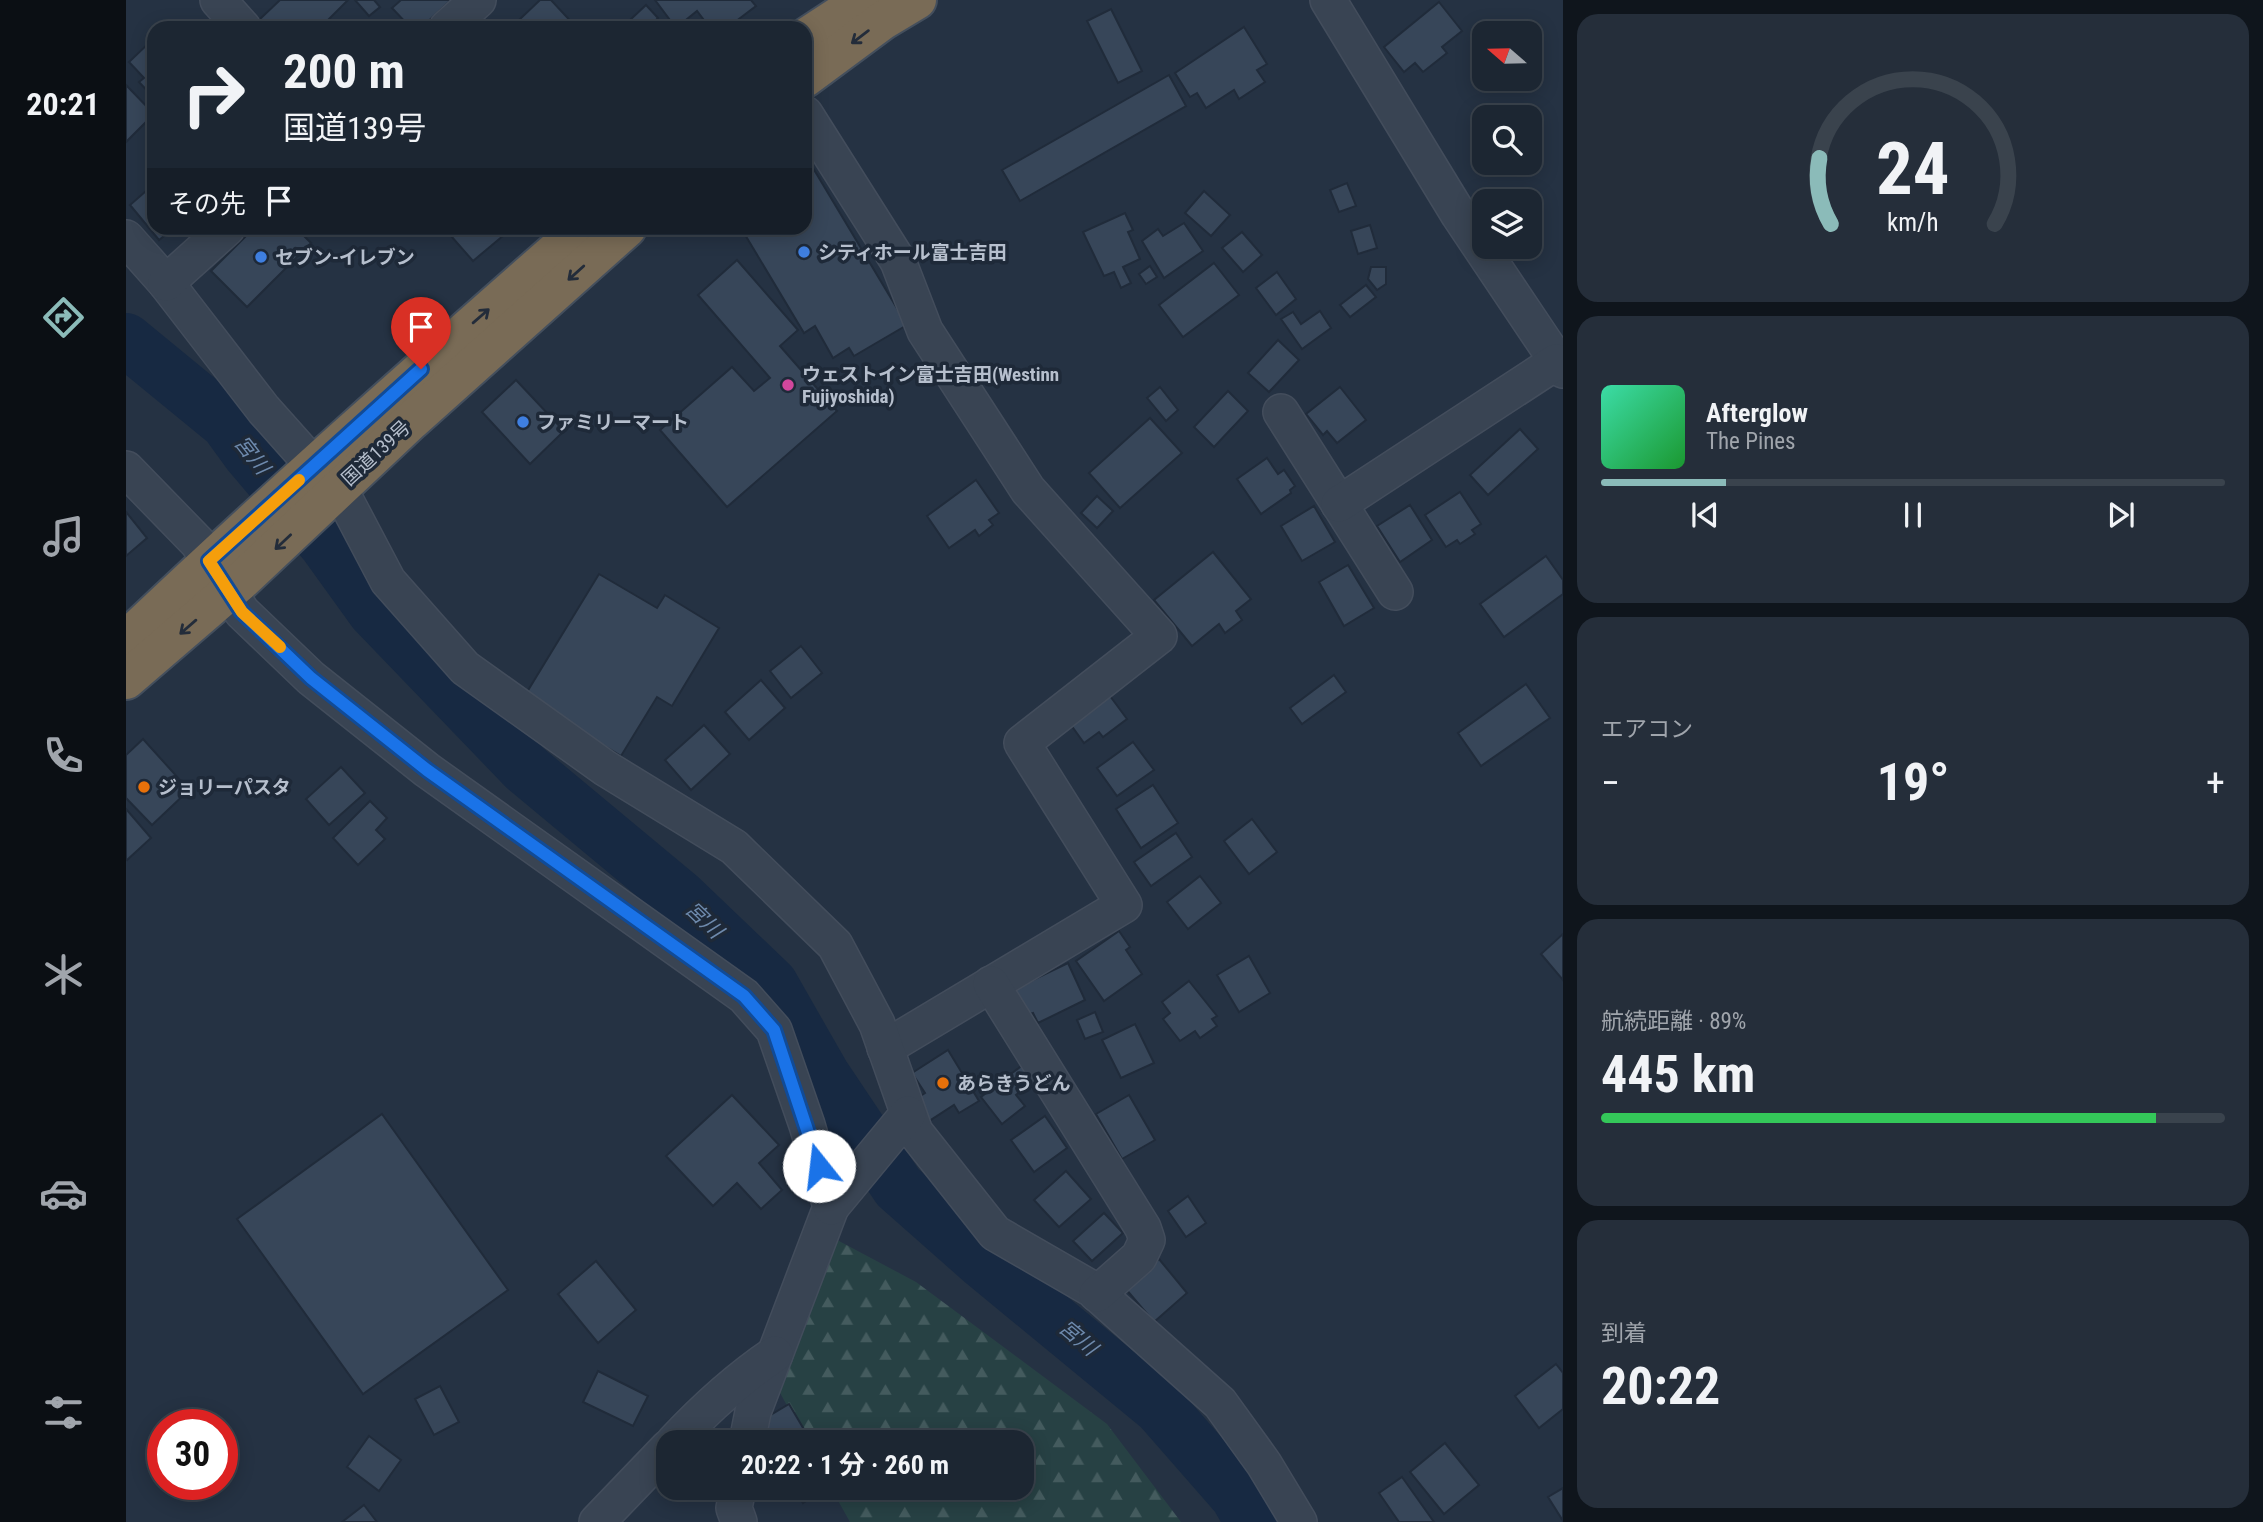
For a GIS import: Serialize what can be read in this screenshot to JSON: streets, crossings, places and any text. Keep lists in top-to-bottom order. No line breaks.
{"streets":{"highway":["国道139号"]},"water":["宮川"],"places":["シティホール富士吉田","セブン-イレブン","ウェストイン富士吉田(Westinn Fujiyoshida)","ファミリーマート","ジョリーパスタ","あらきうどん"],"north":"left","page":{"tabs":"20:21","turn":["200 m","国道139号"],"then":"その先","song":["Afterglow","The Pines"],"tile":["エアコン",["航続距離 · 89%","445 km"],["到着","20:22"]],"heat":["−","19°","+"],"limit":"30","trip":"20:22 · 1 分 · 260 m","gauge":["24","km/h"]}}
